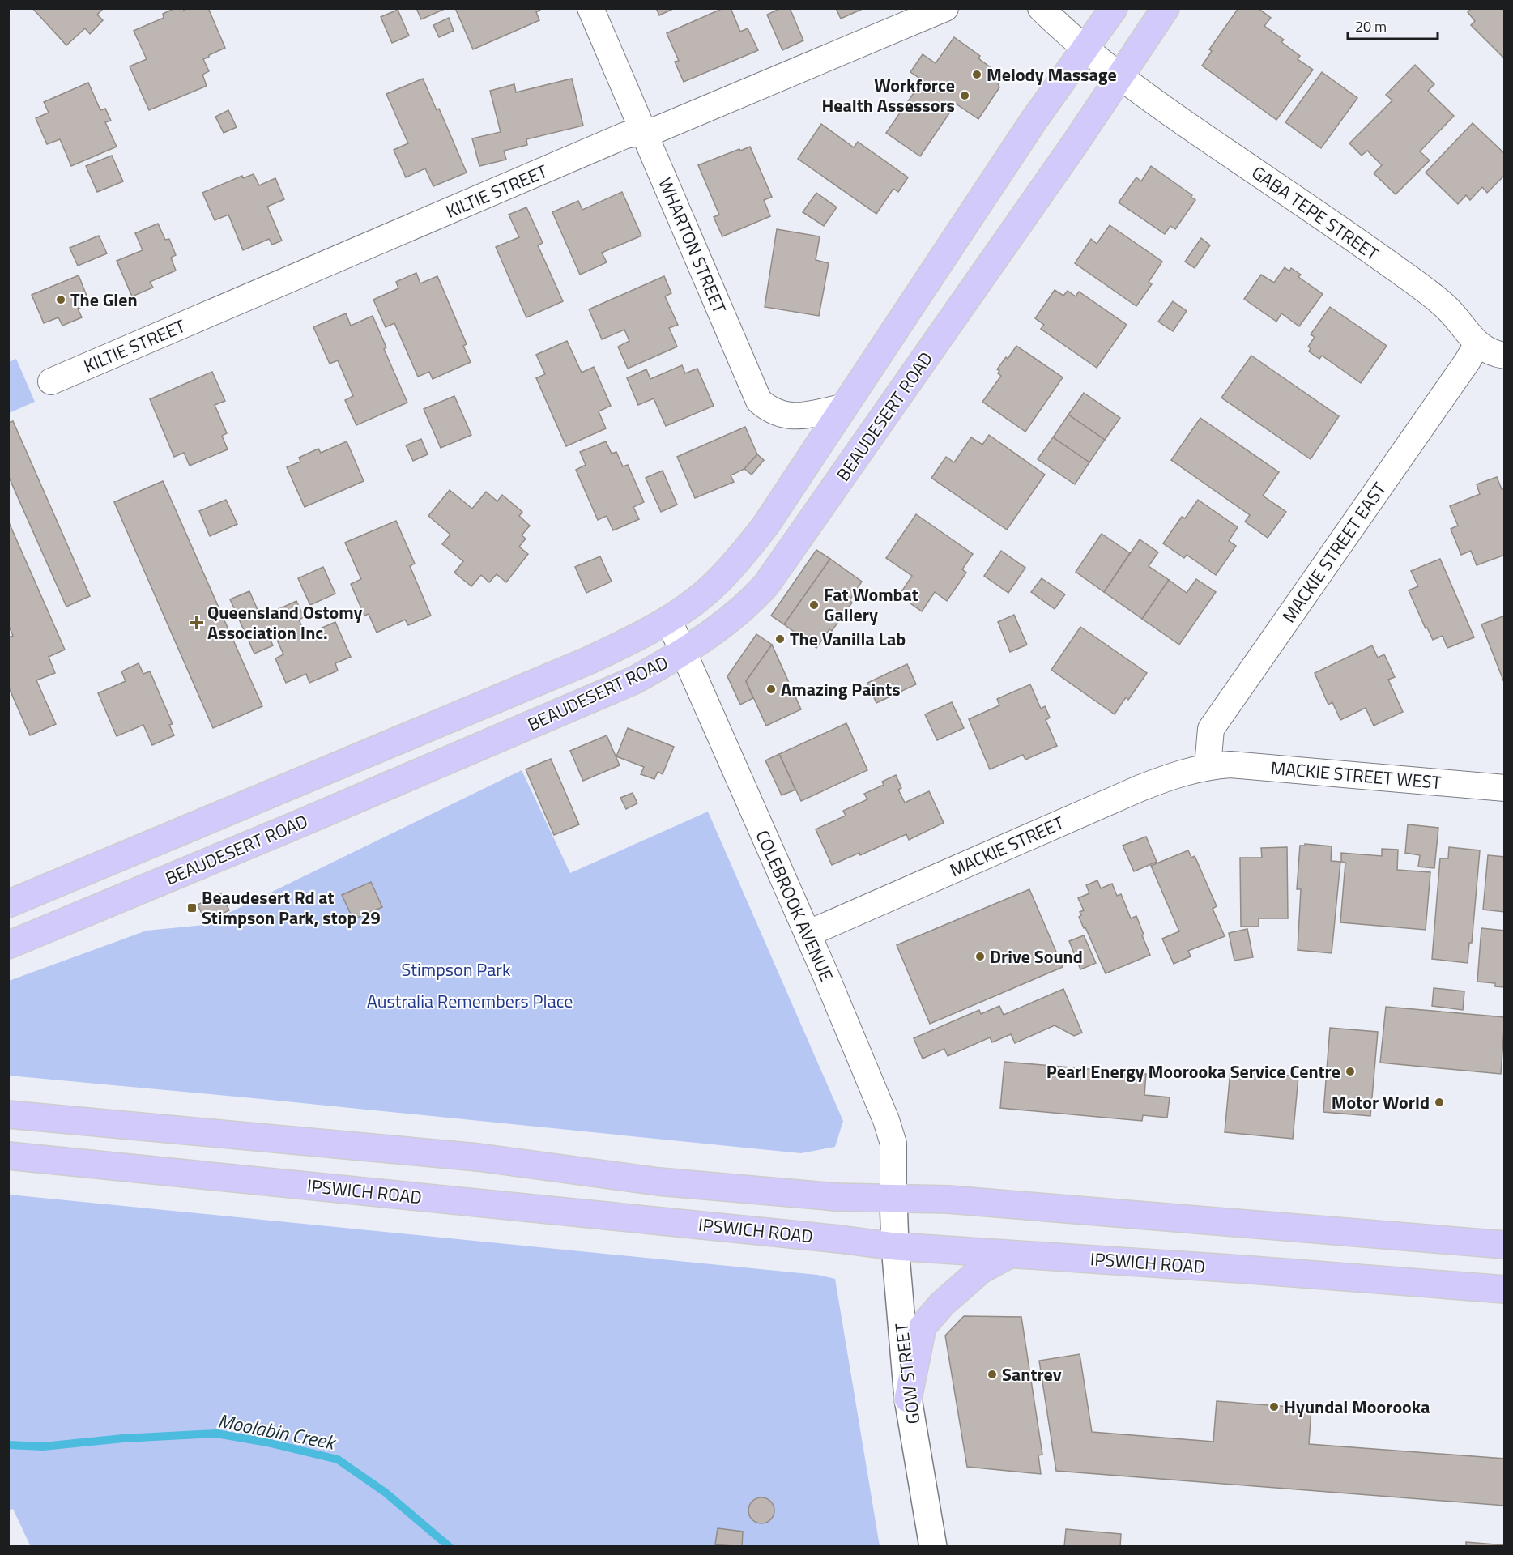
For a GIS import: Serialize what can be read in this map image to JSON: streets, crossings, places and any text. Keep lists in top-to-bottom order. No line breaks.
{"streets":{"highway":["BEAUDESERT ROAD","IPSWICH ROAD"],"street":["KILTIE STREET","GABA TEPE STREET","WHARTON STREET","MACKIE STREET EAST","MACKIE STREET WEST","MACKIE STREET","COLEBROOK AVENUE","GOW STREET"]},"crossings":[["KILTIE STREET","WHARTON STREET"],["GABA TEPE STREET","BEAUDESERT ROAD"],["GABA TEPE STREET","MACKIE STREET EAST"],["WHARTON STREET","BEAUDESERT ROAD"],["BEAUDESERT ROAD","COLEBROOK AVENUE"],["MACKIE STREET EAST","MACKIE STREET WEST"],["MACKIE STREET EAST","MACKIE STREET"],["MACKIE STREET WEST","MACKIE STREET"],["MACKIE STREET","COLEBROOK AVENUE"],["COLEBROOK AVENUE","GOW STREET"],["IPSWICH ROAD","GOW STREET"]],"water":["Moolabin Creek"],"parks":["Stimpson Park","Australia Remembers Place"],"places":{"other":["Melody Massage","Workforce Health Assessors","The Glen","Fat Wombat Gallery","The Vanilla Lab","Amazing Paints","Drive Sound","Pearl Energy Moorooka Service Centre","Motor World","Santrev","Hyundai Moorooka"],"health":["Queensland Ostomy Association Inc."],"transit":["Beaudesert Rd at Stimpson Park, stop 29"]},"scale_bar":"20 m"}
